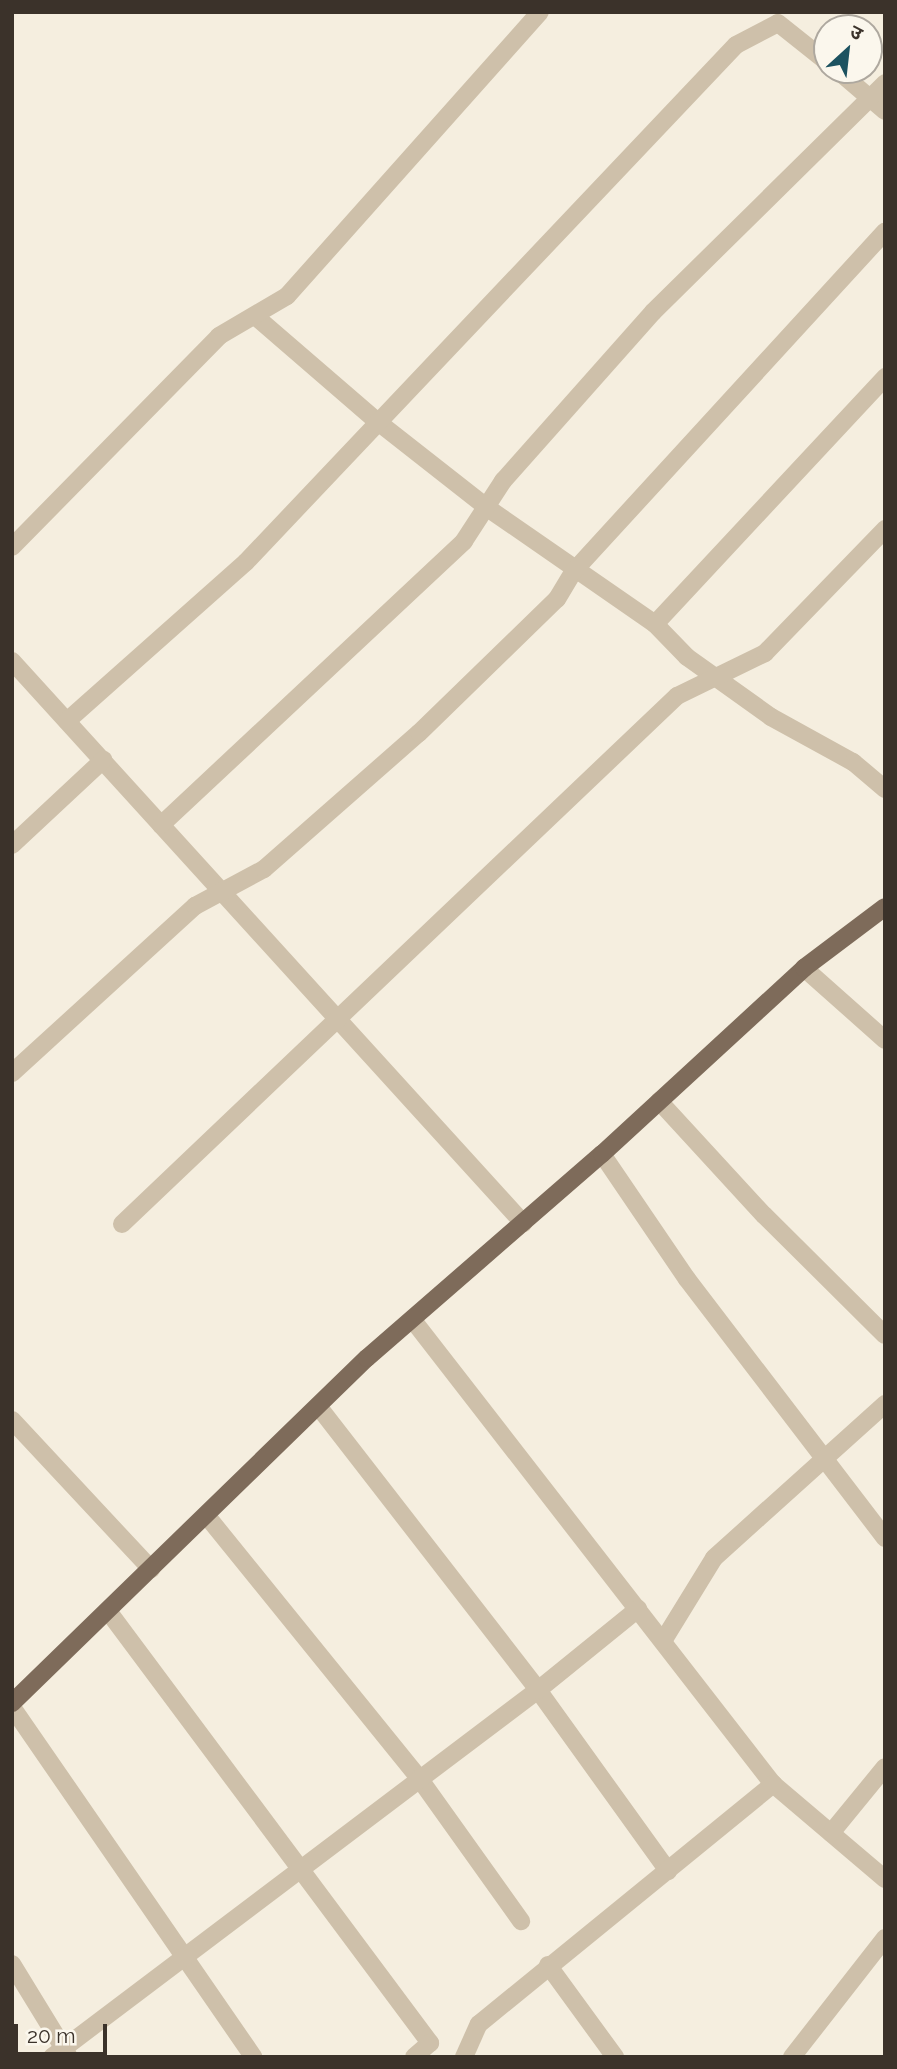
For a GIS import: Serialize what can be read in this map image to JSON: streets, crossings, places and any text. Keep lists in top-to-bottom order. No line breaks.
{"scale_bar":"20 m","north":"top right"}
